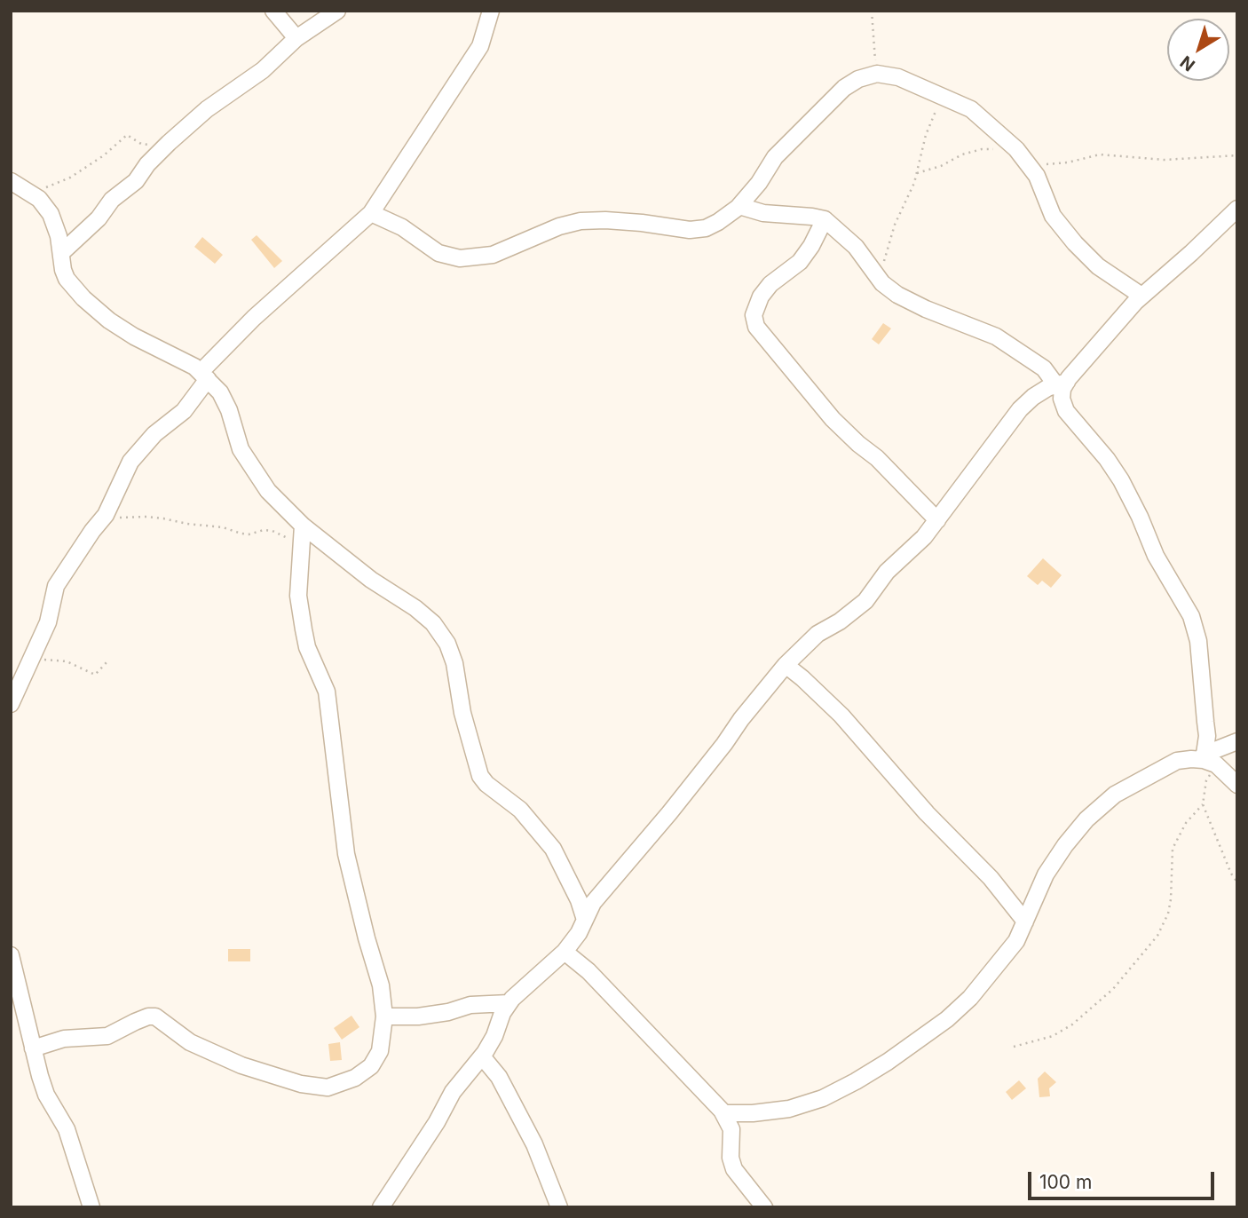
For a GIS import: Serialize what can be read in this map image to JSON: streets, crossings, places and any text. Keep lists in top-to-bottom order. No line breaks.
{"scale_bar":"100 m","north":"bottom left"}
